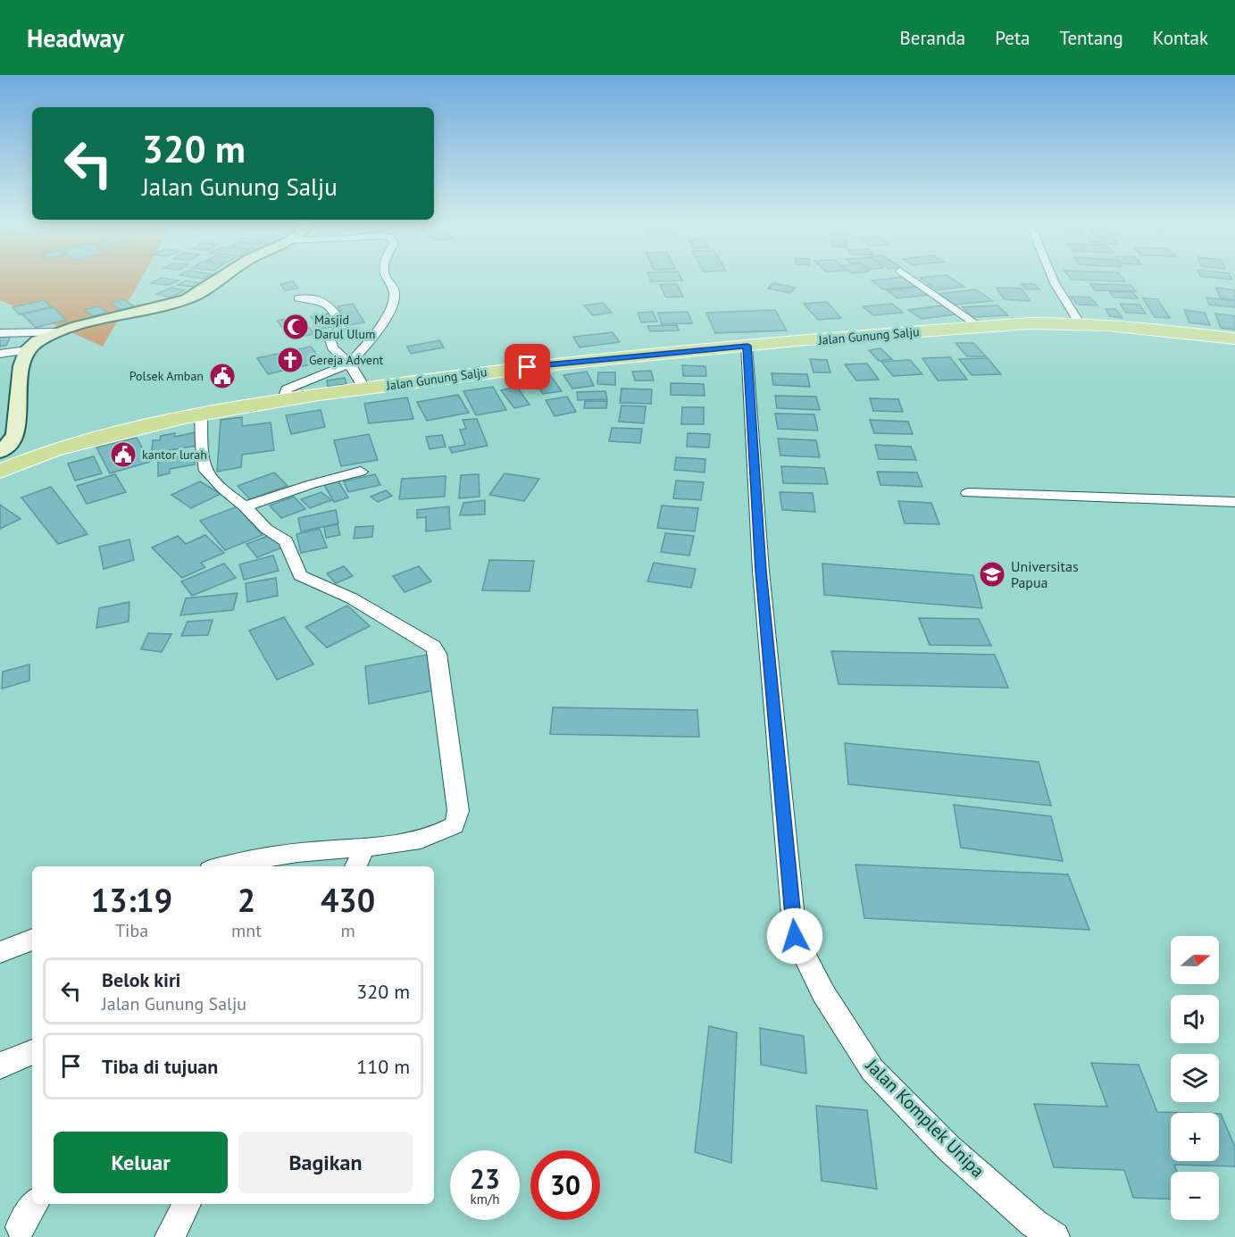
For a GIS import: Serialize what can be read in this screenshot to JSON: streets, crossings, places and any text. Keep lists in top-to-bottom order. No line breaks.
{"streets":{"main road":["Jalan Gunung Salju"],"street":["Jalan Komplek Unipa"]},"crossings":[["Jalan Gunung Salju","Jalan Komplek Unipa"]],"places":{"mosque":["Masjid Darul Ulum"],"church":["Gereja Advent"],"public building":["Polsek Amban","kantor lurah"],"school or university":["Universitas Papua"]},"north":"right","page":{"header":"Headway","nav":["Beranda","Peta","Tentang","Kontak"],"turn":["320 m","Jalan Gunung Salju"],"eta":["13:19","Tiba","2","mnt","430","m"],"map_buttons":["+","−"],"list":[{"name":"Belok kiri","note":"Jalan Gunung Salju","value":"320 m"},{"name":"Tiba di tujuan","value":"110 m"}],"buttons":["Keluar","Bagikan"],"speed":"23 km/h","limit":"30"}}
